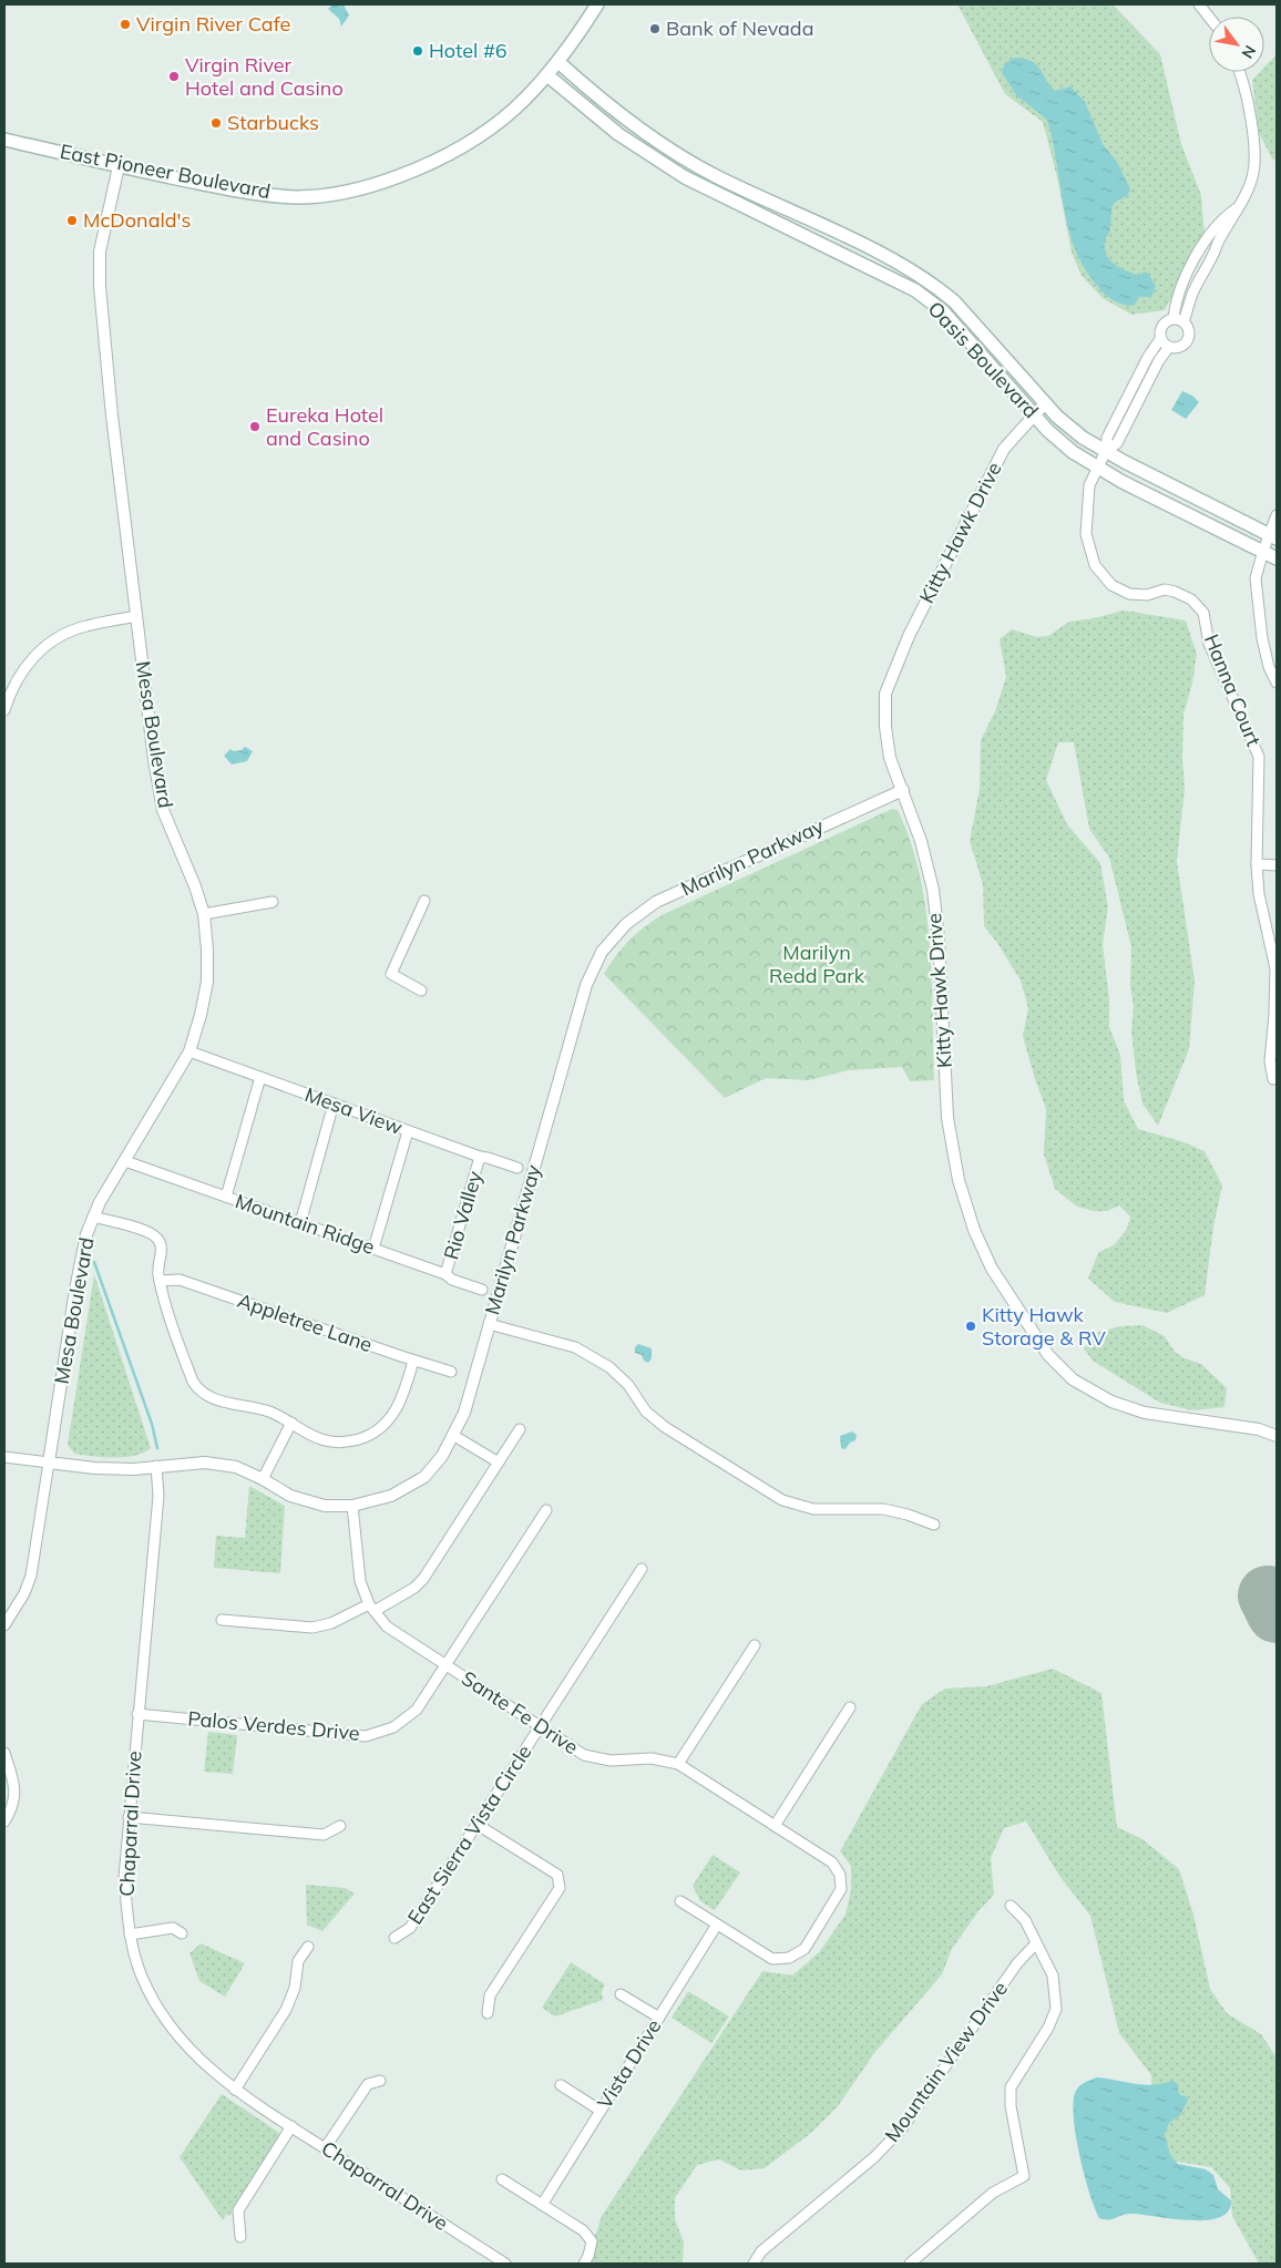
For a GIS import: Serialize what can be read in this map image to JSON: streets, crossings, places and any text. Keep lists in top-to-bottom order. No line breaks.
{"streets":{"main road":["East Pioneer Boulevard","Oasis Boulevard"],"street":["Kitty Hawk Drive","Hanna Court","Mesa Boulevard","Marilyn Parkway","Mesa View","Rio Valley","Mountain Ridge","Appletree Lane","Sante Fe Drive","Palos Verdes Drive","Chaparral Drive","East Sierra Vista Circle","Mountain View Drive","Vista Drive"]},"crossings":[["East Pioneer Boulevard","Oasis Boulevard"],["East Pioneer Boulevard","Mesa Boulevard"],["Oasis Boulevard","Kitty Hawk Drive"],["Oasis Boulevard","Hanna Court"],["Kitty Hawk Drive","Marilyn Parkway"],["Mesa Boulevard","Marilyn Parkway"],["Mesa Boulevard","Mesa View"],["Mesa Boulevard","Mountain Ridge"],["Marilyn Parkway","Sante Fe Drive"],["Marilyn Parkway","Chaparral Drive"],["Mesa View","Rio Valley"],["Rio Valley","Mountain Ridge"],["Sante Fe Drive","Palos Verdes Drive"],["Sante Fe Drive","East Sierra Vista Circle"],["Sante Fe Drive","Vista Drive"],["Palos Verdes Drive","Chaparral Drive"]],"parks":["Marilyn Redd Park"],"places":["Virgin River Cafe","Bank of Nevada","Hotel #6","Virgin River Hotel and Casino","Starbucks","McDonald's","Eureka Hotel and Casino","Kitty Hawk Storage & RV"],"north":"bottom right"}
